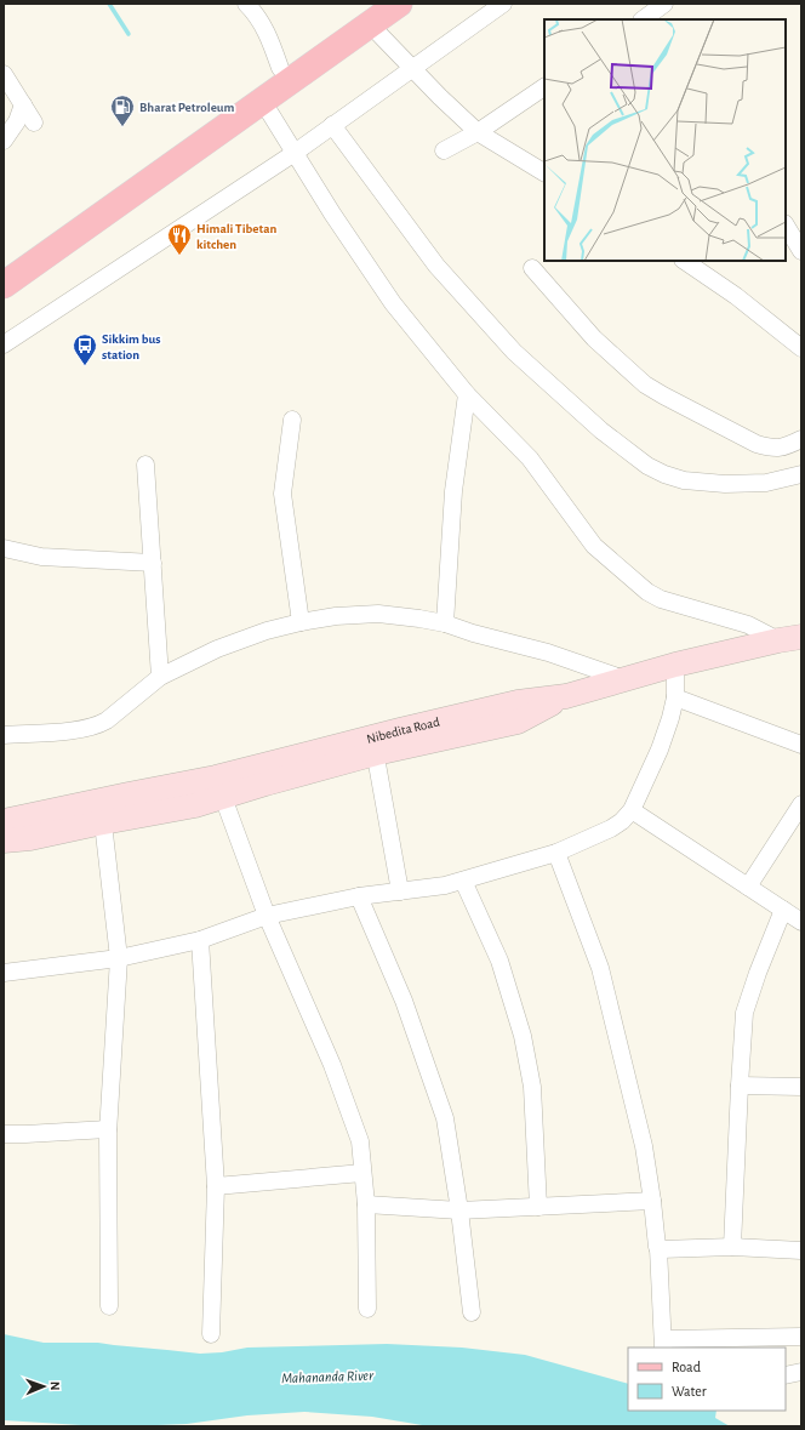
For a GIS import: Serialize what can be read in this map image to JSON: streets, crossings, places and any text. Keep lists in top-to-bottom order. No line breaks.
{"streets":{"street":["Nibedita Road"]},"water":["Mahananda River"],"places":{"fuel station":["Bharat Petroleum"],"restaurant":["Himali Tibetan kitchen"],"bus stop":["Sikkim bus station"]},"legend":["Road","Water"],"north":"right"}
